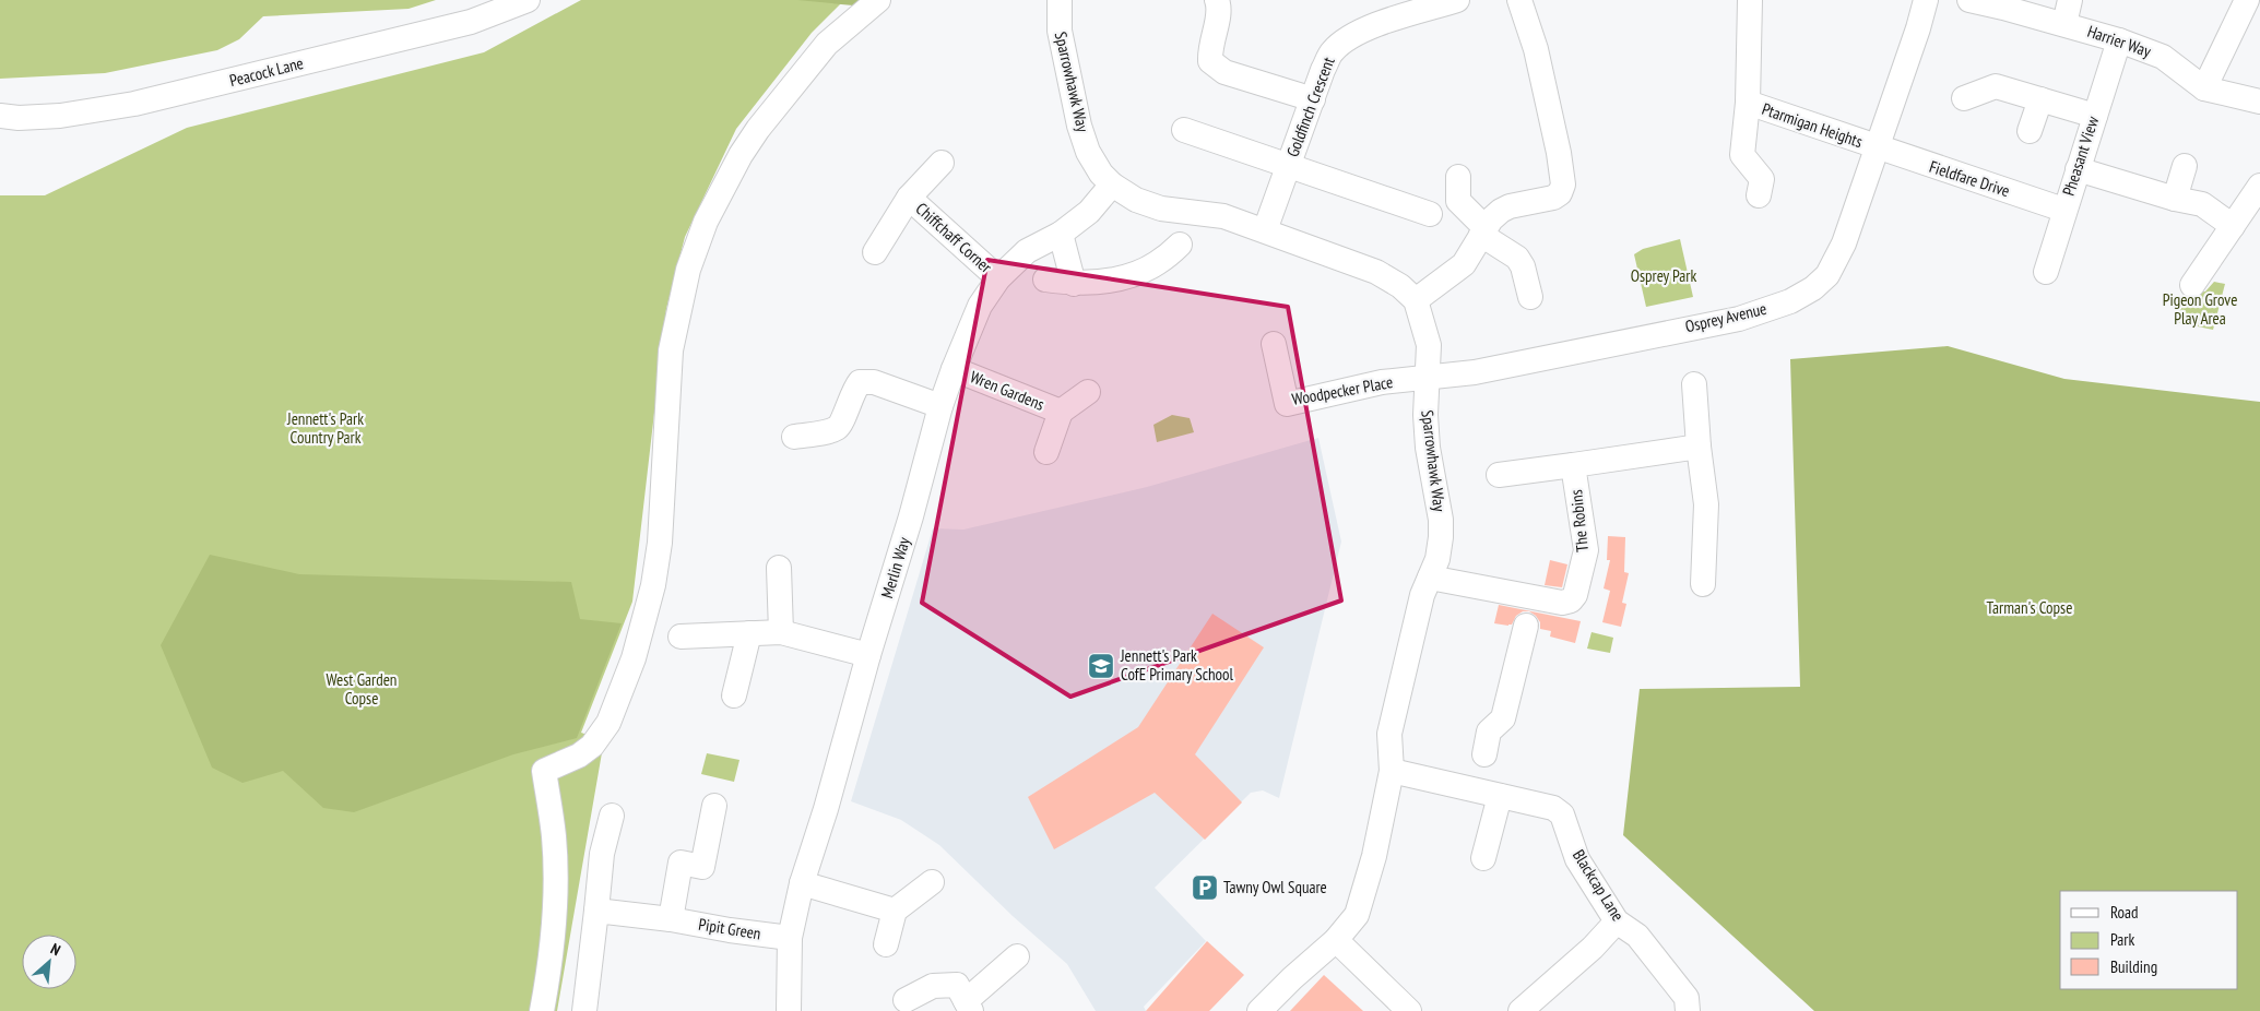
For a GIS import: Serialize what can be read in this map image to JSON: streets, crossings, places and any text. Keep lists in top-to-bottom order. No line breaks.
{"streets":{"street":["Harrier Way","Peacock Lane","Sparrowhawk Way","Goldfinch Crescent","Ptarmigan Heights","Pheasant View","Fieldfare Drive","Chiffchaff Corner","Osprey Avenue","Wren Gardens","Woodpecker Place","The Robins","Merlin Way","Blackcap Lane","Pipit Green"]},"crossings":[["Harrier Way","Pheasant View"],["Sparrowhawk Way","Goldfinch Crescent"],["Sparrowhawk Way","Osprey Avenue"],["Sparrowhawk Way","Woodpecker Place"],["Sparrowhawk Way","The Robins"],["Sparrowhawk Way","Merlin Way"],["Sparrowhawk Way","Blackcap Lane"],["Ptarmigan Heights","Fieldfare Drive"],["Ptarmigan Heights","Osprey Avenue"],["Pheasant View","Fieldfare Drive"],["Fieldfare Drive","Osprey Avenue"],["Chiffchaff Corner","Merlin Way"],["Osprey Avenue","Woodpecker Place"],["Wren Gardens","Merlin Way"],["Merlin Way","Pipit Green"]],"parks":["Osprey Park","Pigeon Grove Play Area","Jennett's Park Country Park","Tarman's Copse","West Garden Copse"],"places":{"school or university":["Jennett's Park CofE Primary School"],"parking":["Tawny Owl Square"]},"legend":["Road","Park","Building"],"north":"top right"}
